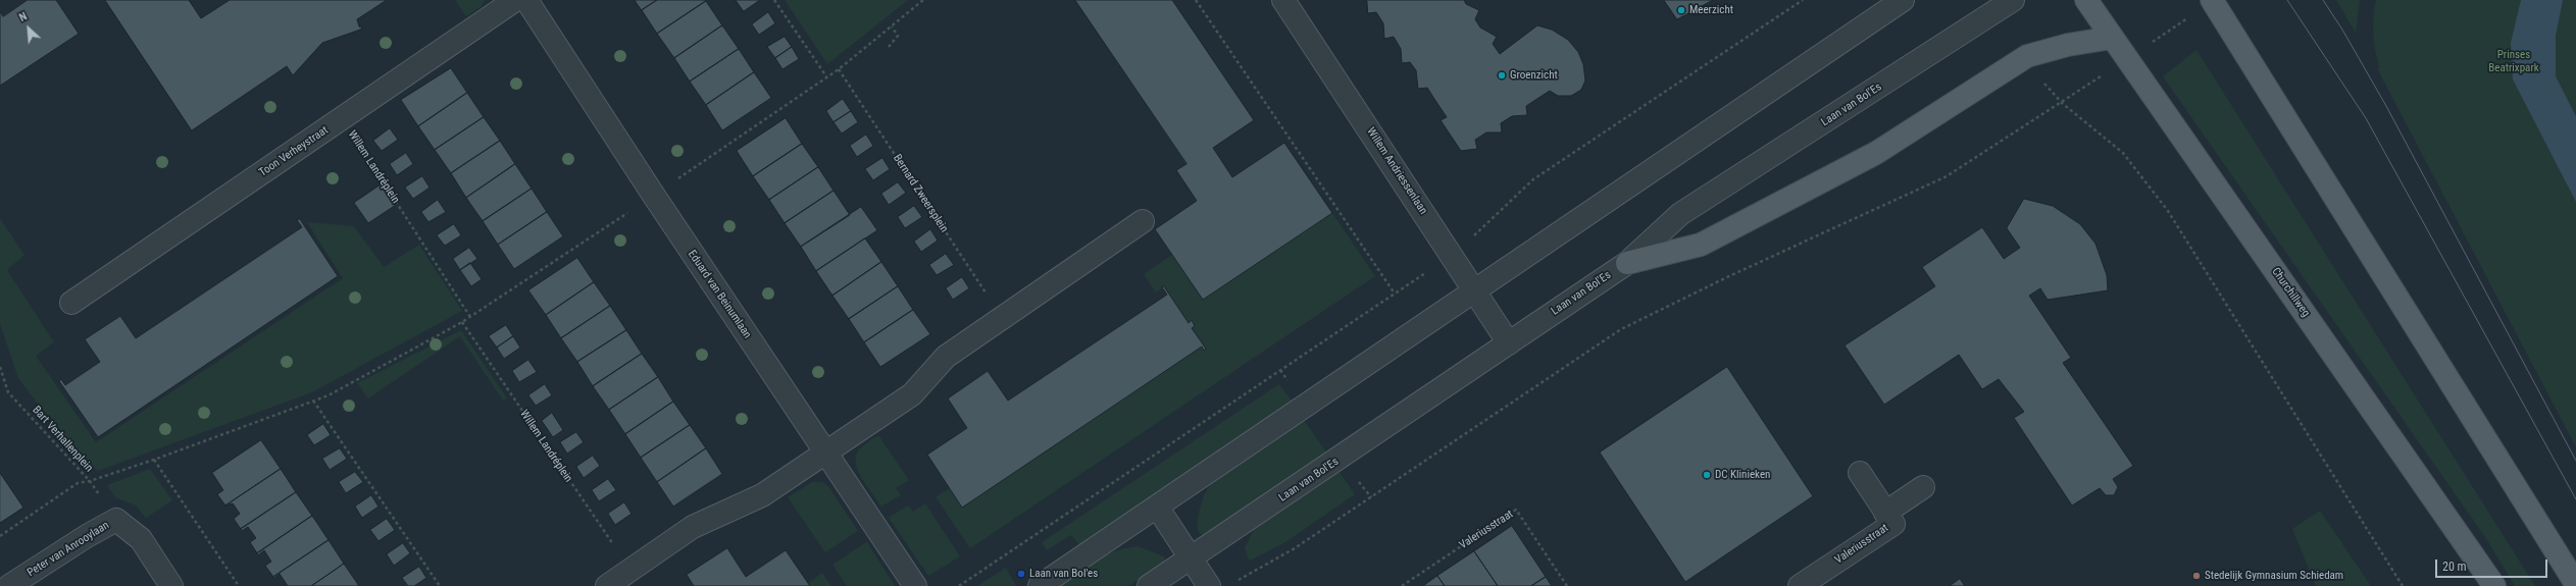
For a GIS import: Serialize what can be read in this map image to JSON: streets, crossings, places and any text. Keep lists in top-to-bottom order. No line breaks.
{"streets":{"main road":["Churchillweg"],"street":["Laan van Bol'Es","Toon Verheystraat","Willem Andriessenlaan","Eduard van Beinumlaan","Valeriusstraat","Peter van Anrooylaan"],"path":["Willem Landréplein","Bernard Zweersplein","Bart Verhallenplein"]},"crossings":[["Laan van Bol'Es","Willem Andriessenlaan"],["Toon Verheystraat","Willem Landréplein"],["Bart Verhallenplein","Peter van Anrooylaan"]],"parks":["Prinses Beatrixpark"],"places":["Meerzicht","Groenzicht","DC Klinieken","Laan van Bol'es","Stedelijk Gymnasium Schiedam"],"scale_bar":"20 m","north":"top left"}
